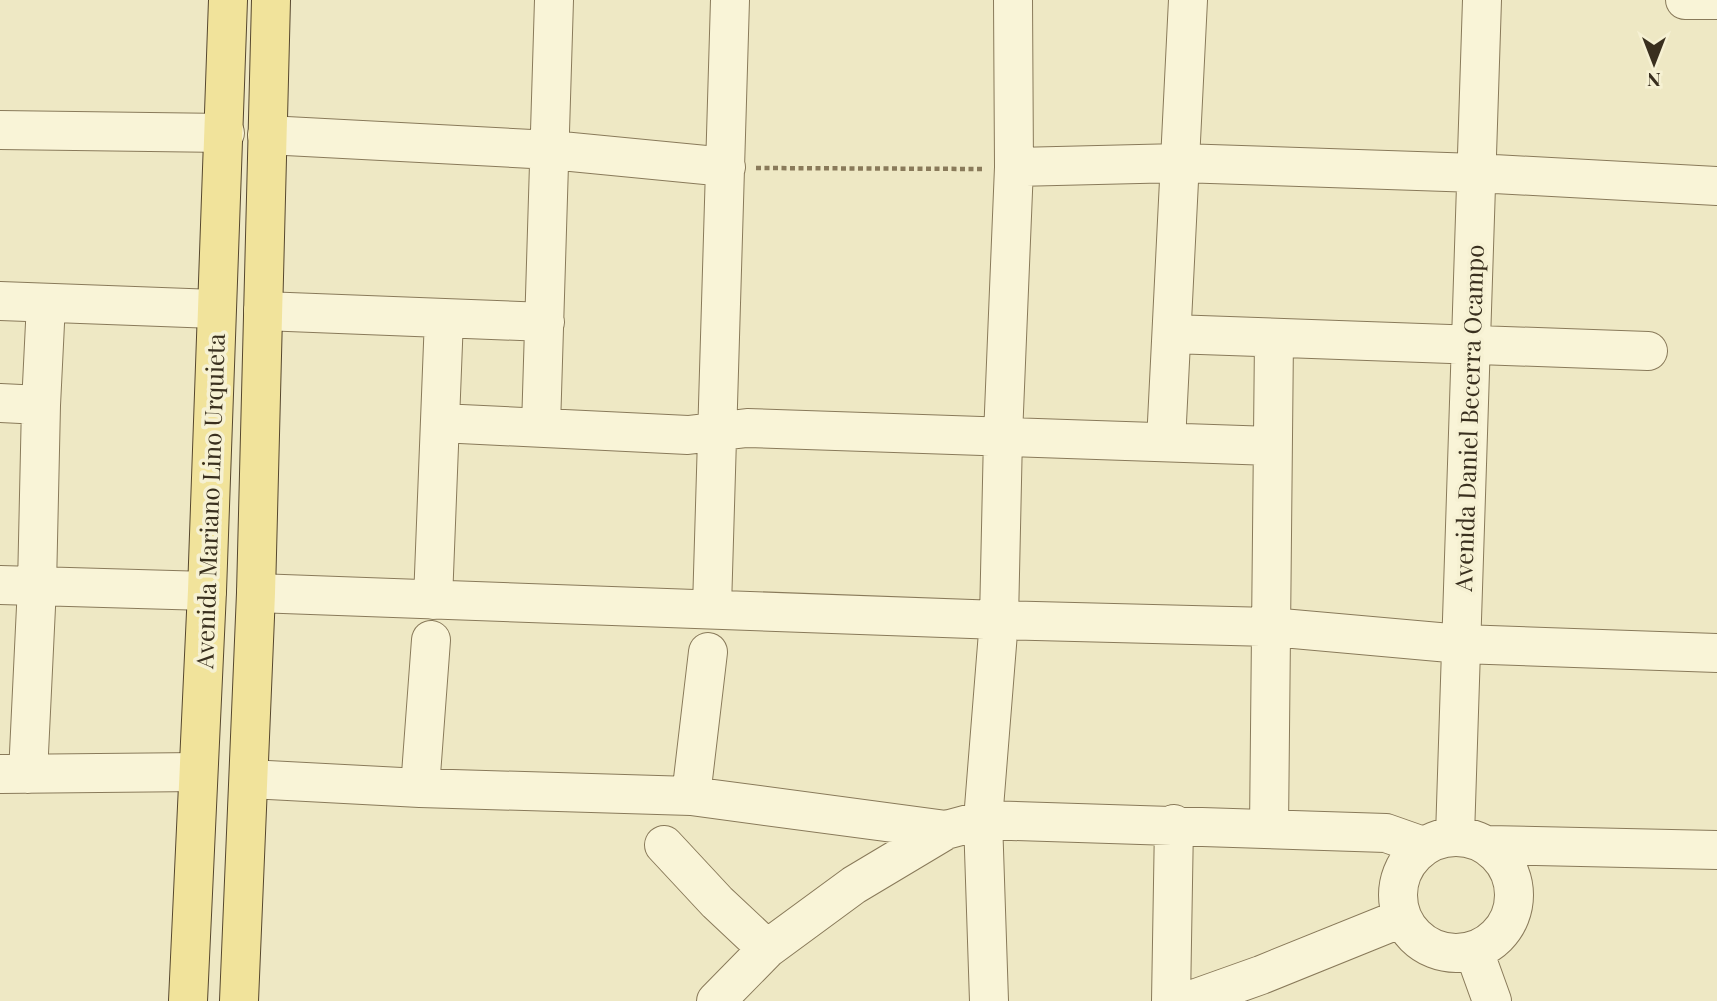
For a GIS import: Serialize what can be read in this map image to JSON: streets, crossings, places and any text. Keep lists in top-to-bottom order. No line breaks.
{"streets":{"main road":["Avenida Mariano Lino Urquieta"],"street":["Avenida Daniel Becerra Ocampo"]},"north":"bottom"}
